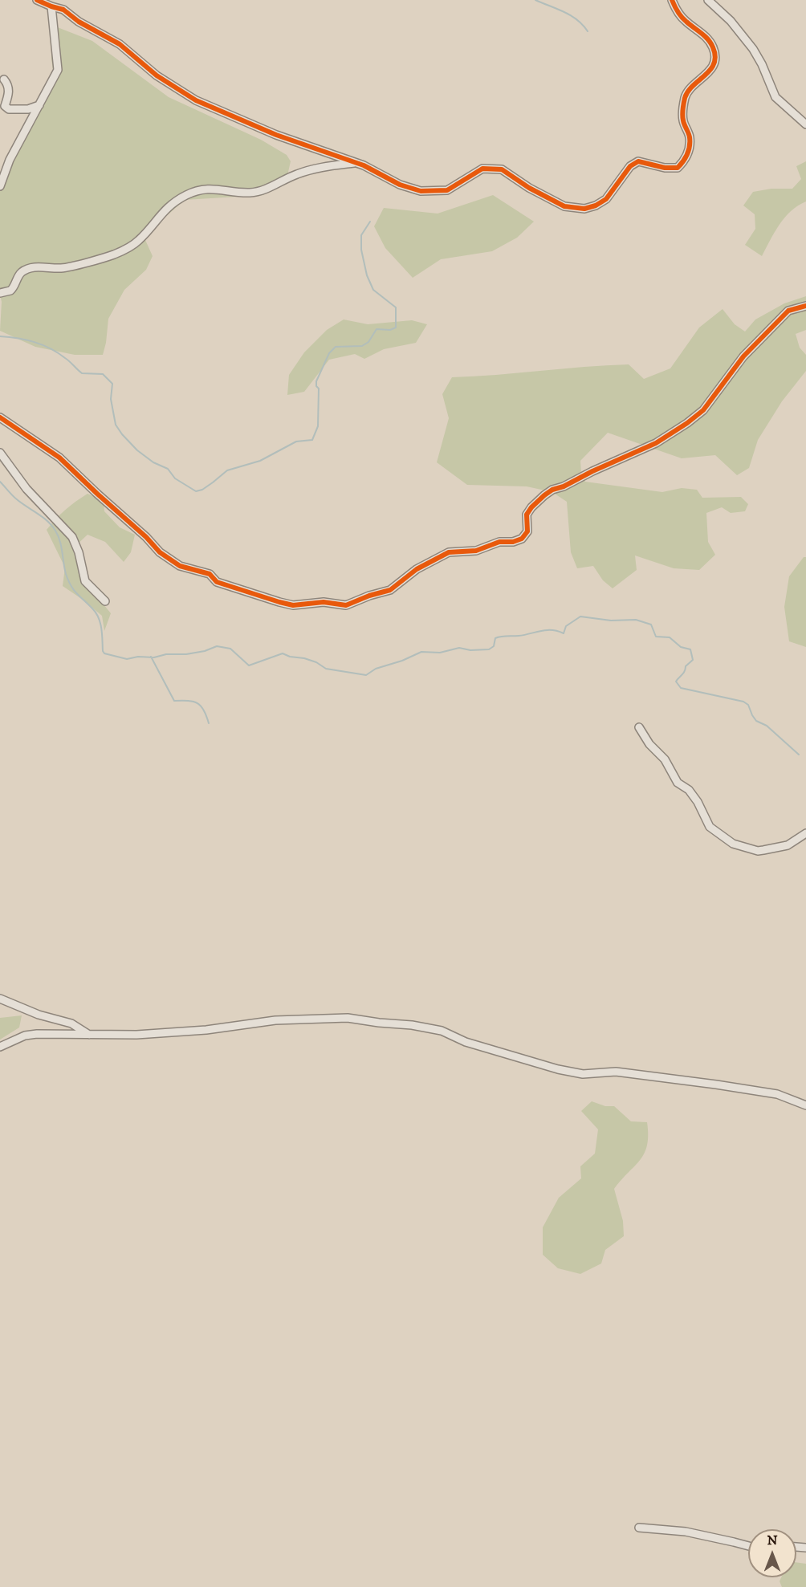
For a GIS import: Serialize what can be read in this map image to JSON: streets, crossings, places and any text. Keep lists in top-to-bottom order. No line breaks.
{"north":"top"}
